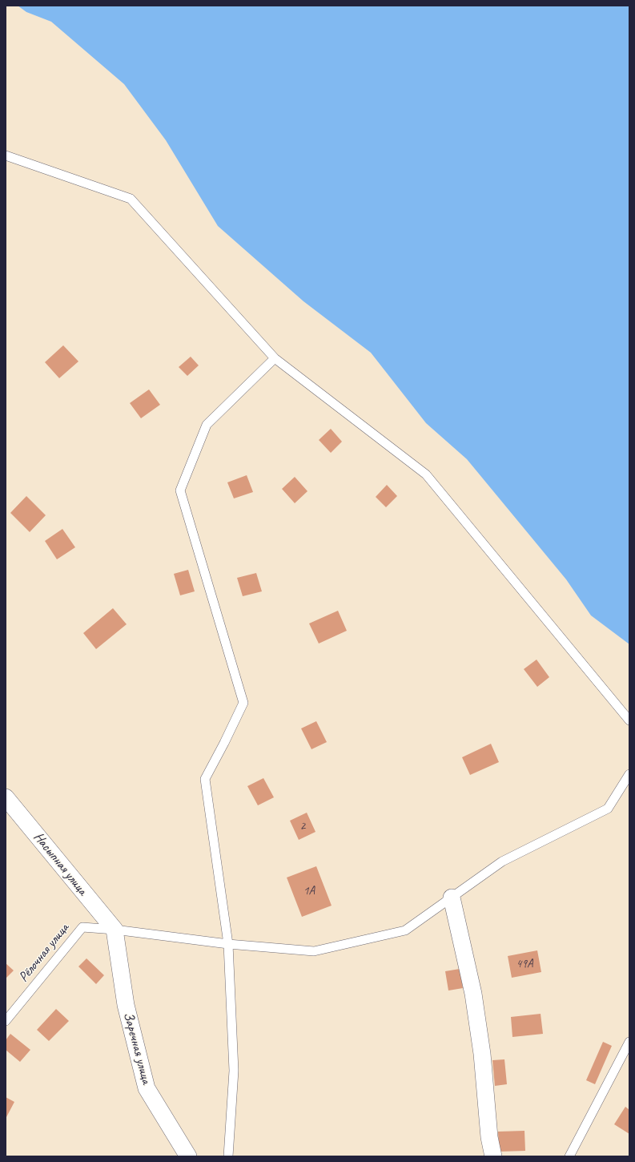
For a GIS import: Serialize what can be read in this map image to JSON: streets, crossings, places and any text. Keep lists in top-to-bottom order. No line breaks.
{"streets":{"street":["Насыпная улица","Заречная улица"],"lane":["Рёлочная улица"]},"crossings":[["Насыпная улица","Рёлочная улица"],["Насыпная улица","Заречная улица"],["Рёлочная улица","Заречная улица"]],"house_numbers":["2","1А","49А"]}
